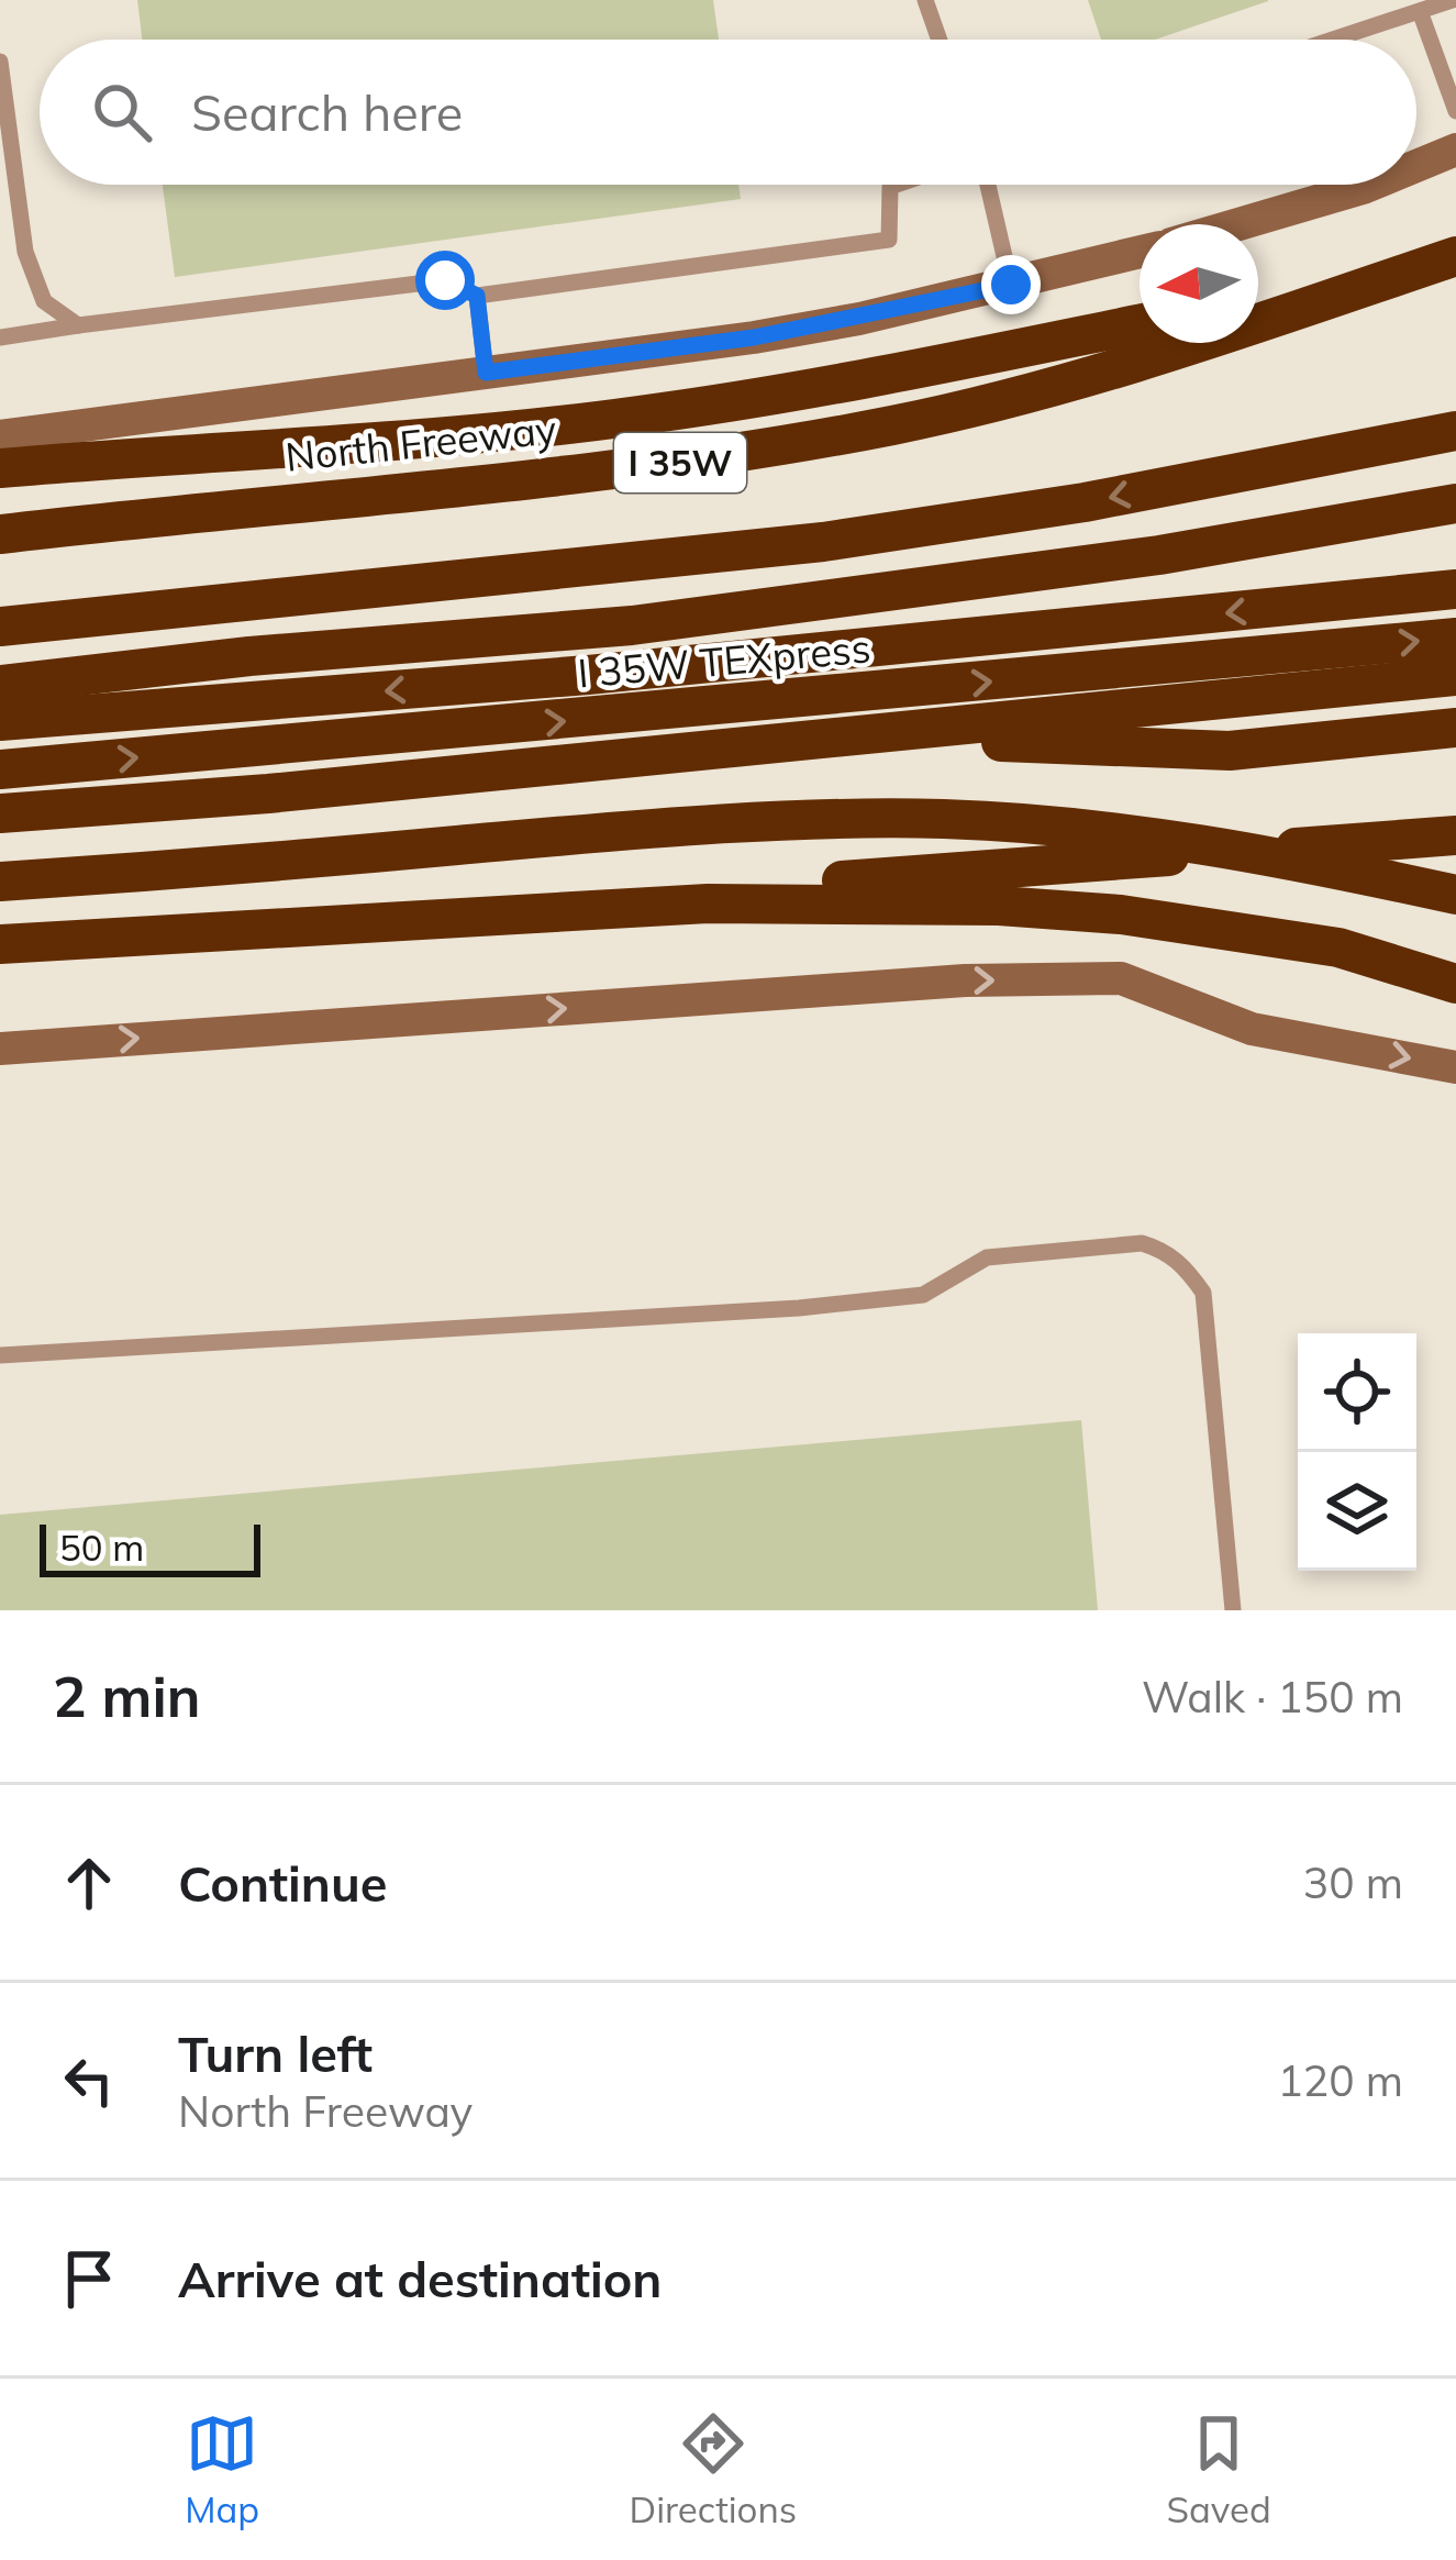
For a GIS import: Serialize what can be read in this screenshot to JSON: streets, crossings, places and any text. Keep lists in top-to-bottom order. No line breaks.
{"streets":{"highway":["North Freeway","I 35W","I 35W TEXpress"]},"scale_bar":"50 m","north":"left","page":{"search":"Search here","scale":"50 m","heading":["2 min","Walk · 150 m"],"list":[["Continue","30 m"],["Turn left","North Freeway","120 m"],"Arrive at destination"],"nav":["Map","Directions","Saved"]}}
